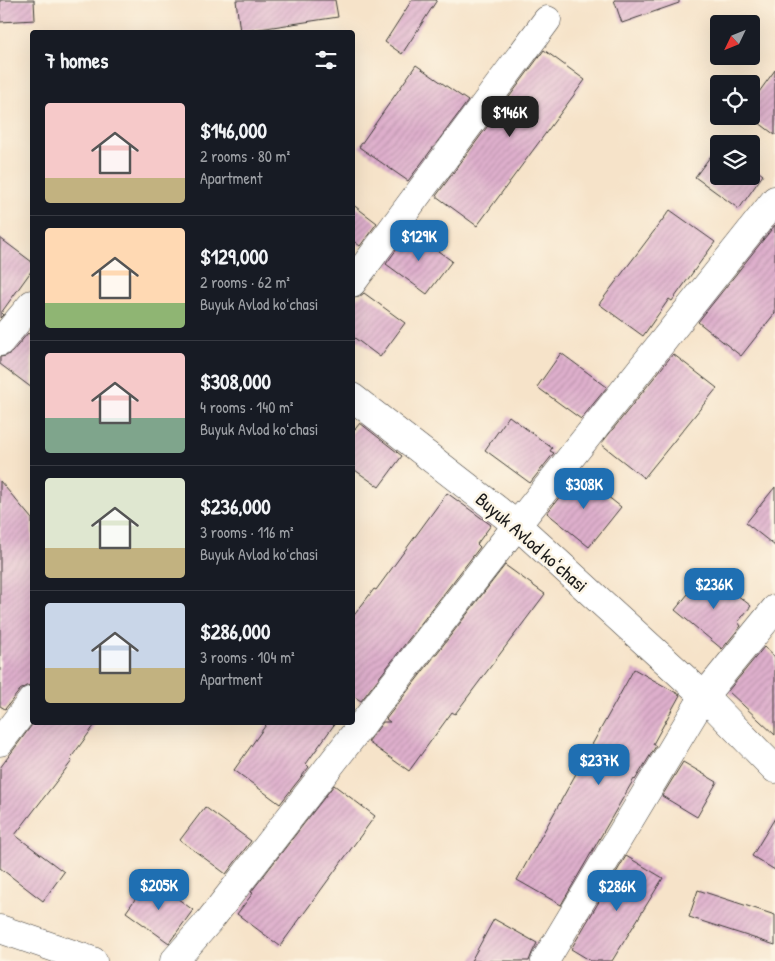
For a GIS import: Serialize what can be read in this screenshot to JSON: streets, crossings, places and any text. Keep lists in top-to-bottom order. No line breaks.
{"streets":{"street":["Buyuk Avlod koʻchasi"]},"north":"bottom left","page":{"heading":"7 homes","list":[{"name":"$146,000","note":"2 rooms · 80 m² · Apartment"},{"name":"$129,000","note":"2 rooms · 62 m² · Buyuk Avlod koʻchasi"},{"name":"$308,000","note":"4 rooms · 140 m² · Buyuk Avlod koʻchasi"},{"name":"$236,000","note":"3 rooms · 116 m² · Buyuk Avlod koʻchasi"},{"name":"$286,000","note":"3 rooms · 104 m² · Apartment"}],"price":["$146K","$129K","$308K","$236K","$237K","$205K","$286K"]}}
